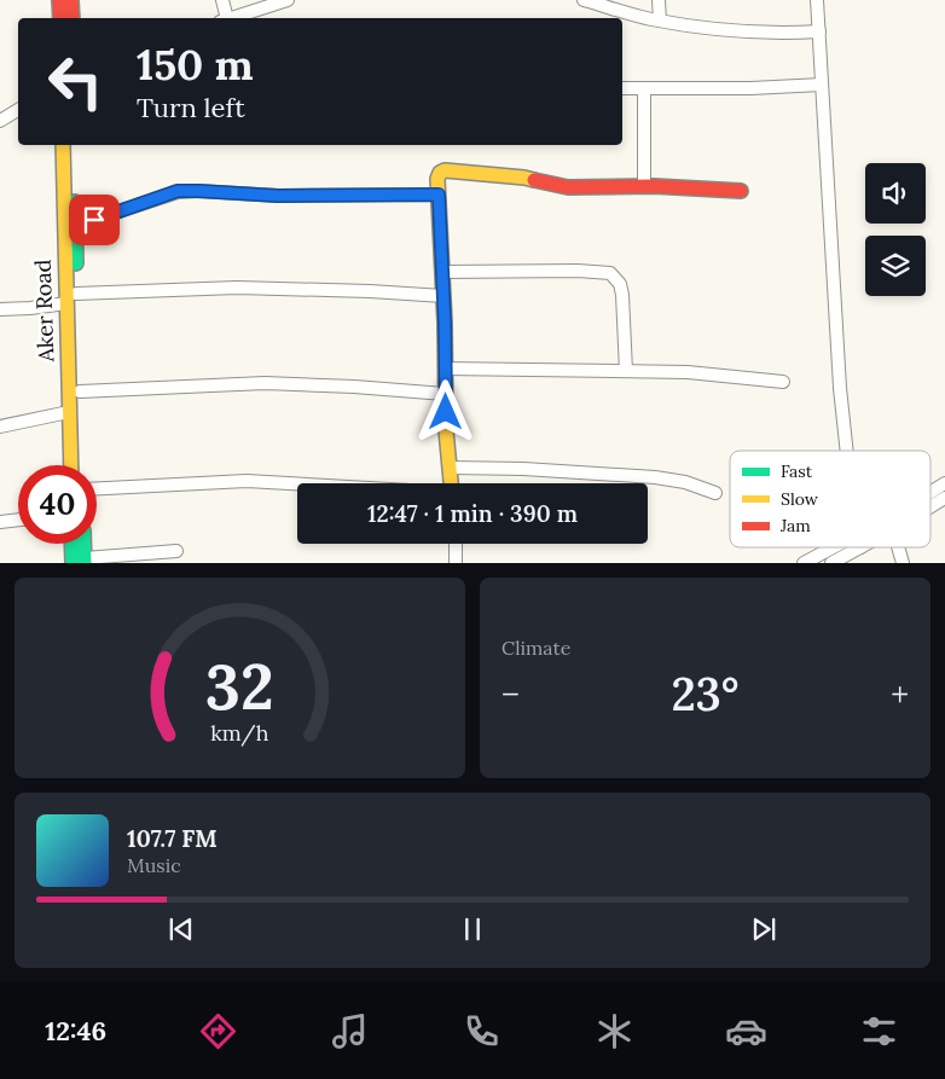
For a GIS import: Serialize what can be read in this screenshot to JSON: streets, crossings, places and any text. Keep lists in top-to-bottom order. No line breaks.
{"streets":{"street":["Aker Road"]},"legend":["Fast","Slow","Jam"],"page":{"turn":["150 m","Turn left"],"limit":"40","trip":"12:47 · 1 min · 390 m","tile":"Climate","heat":["−","23°","+"],"song":["107.7 FM","Music"],"tabs":"12:46","gauge":["32","km/h"]}}
